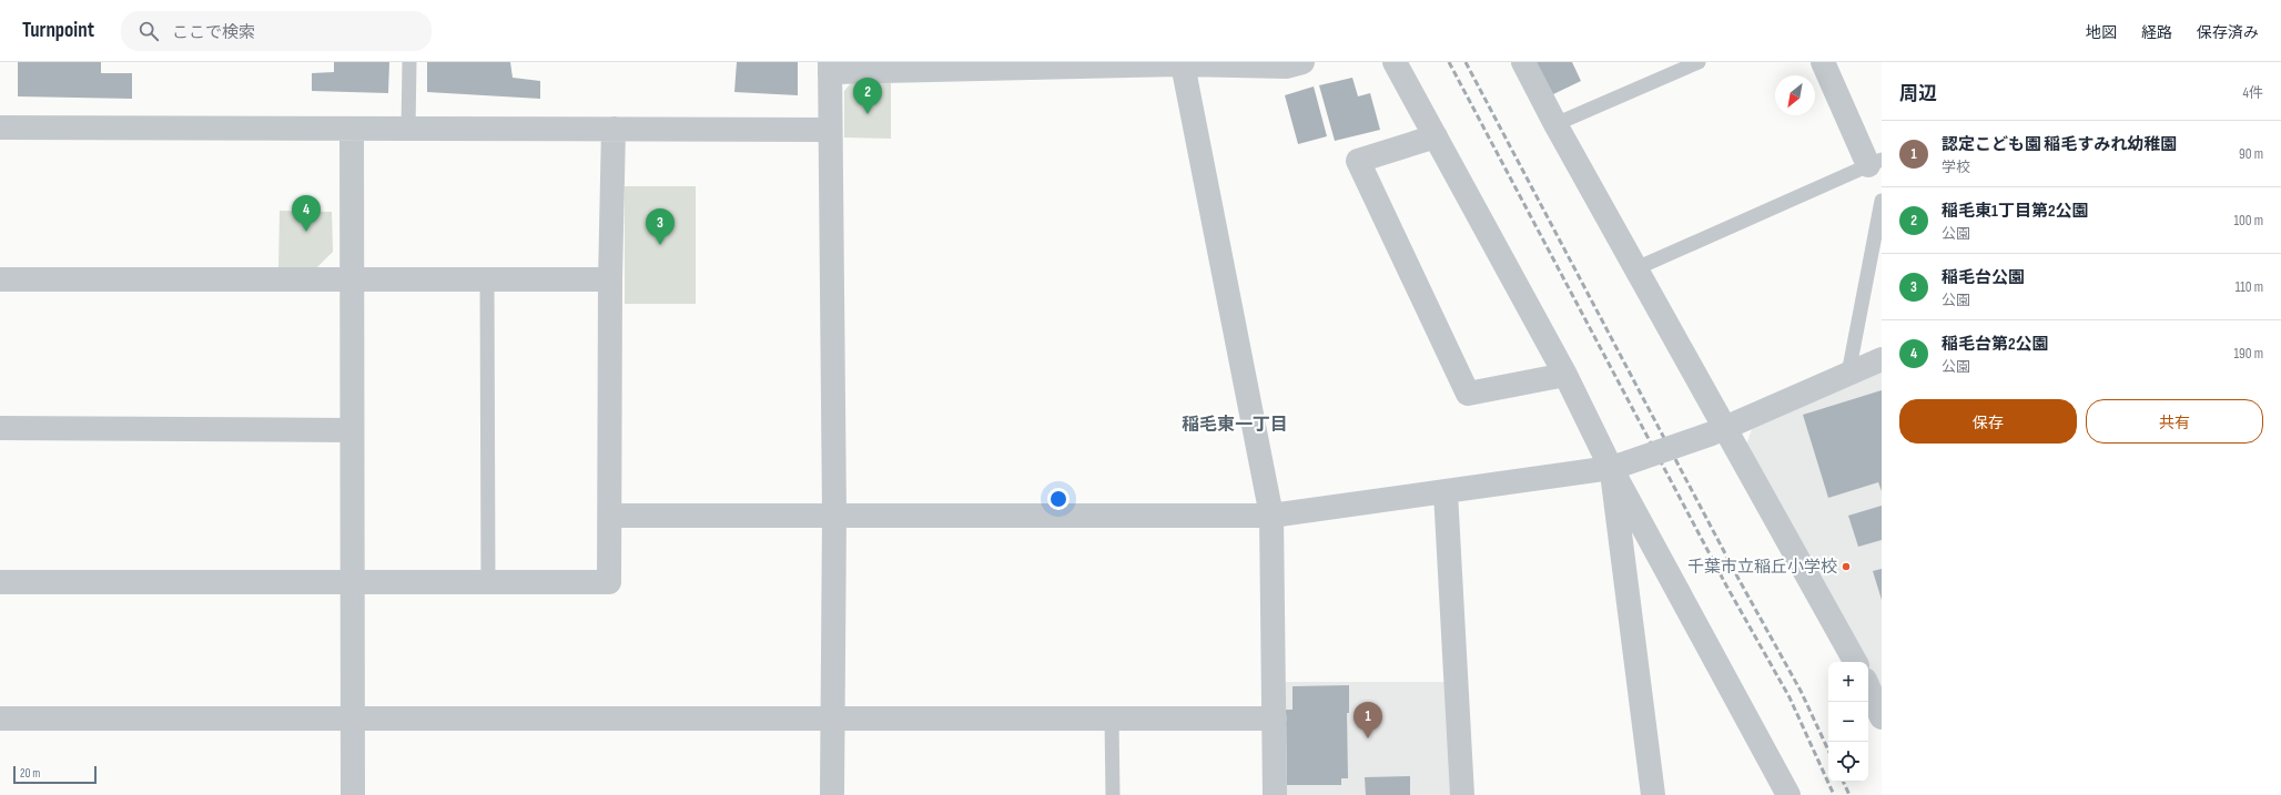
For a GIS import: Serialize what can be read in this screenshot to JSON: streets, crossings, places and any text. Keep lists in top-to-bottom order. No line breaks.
{"districts":["稲毛東一丁目"],"places":["千葉市立稲丘小学校"],"scale_bar":"20 m","north":"bottom left","page":{"header":"Turnpoint","search":"ここで検索","nav":["地図","経路","保存済み"],"heading":["周辺","4件"],"pins":["2","4","3","1"],"list":[{"mark":"1","name":"認定こども園 稲毛すみれ幼稚園","note":"学校","value":"90 m"},{"mark":"2","name":"稲毛東1丁目第2公園","note":"公園","value":"100 m"},{"mark":"3","name":"稲毛台公園","note":"公園","value":"110 m"},{"mark":"4","name":"稲毛台第2公園","note":"公園","value":"190 m"}],"buttons":["保存","共有"],"map_buttons":["+","−"],"scale":"20 m"}}
